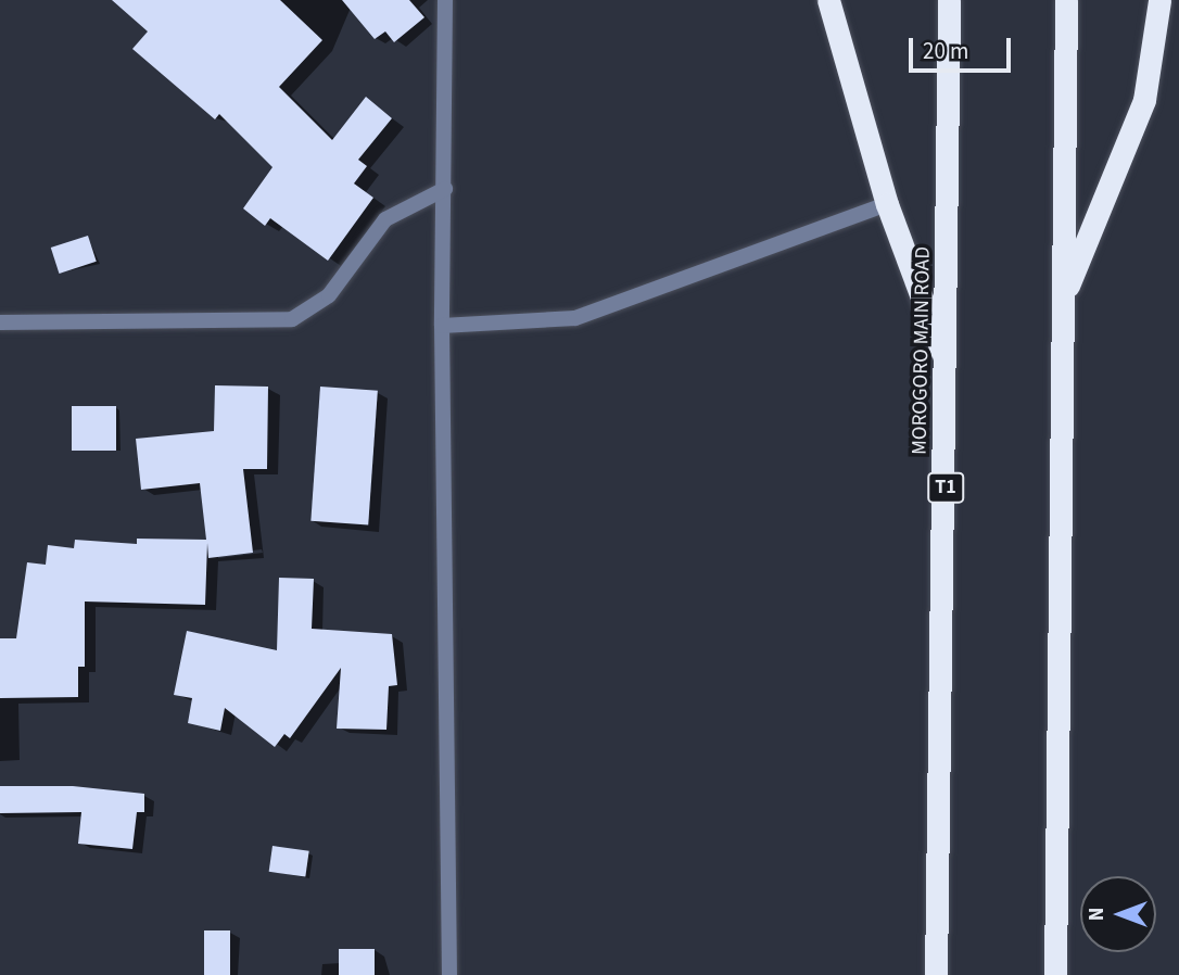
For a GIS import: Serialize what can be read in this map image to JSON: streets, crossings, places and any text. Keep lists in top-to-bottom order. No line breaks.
{"streets":{"highway":["MOROGORO MAIN ROAD","T1"]},"scale_bar":"20 m","north":"left"}
